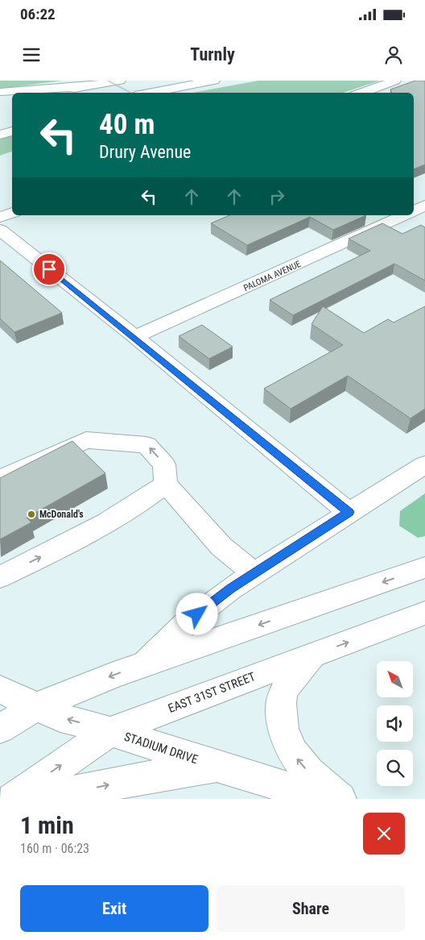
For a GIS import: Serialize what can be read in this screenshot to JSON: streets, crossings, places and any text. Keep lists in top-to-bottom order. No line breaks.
{"streets":{"main road":["PALOMA AVENUE","EAST 31ST STREET","STADIUM DRIVE"]},"crossings":[["EAST 31ST STREET","STADIUM DRIVE"]],"places":["McDonald's"],"north":"top left","page":{"status":"06:22","header":"Turnly","turn":["40 m","Drury Avenue"],"heading":["1 min","160 m · 06:23"],"buttons":["Exit","Share"]}}
